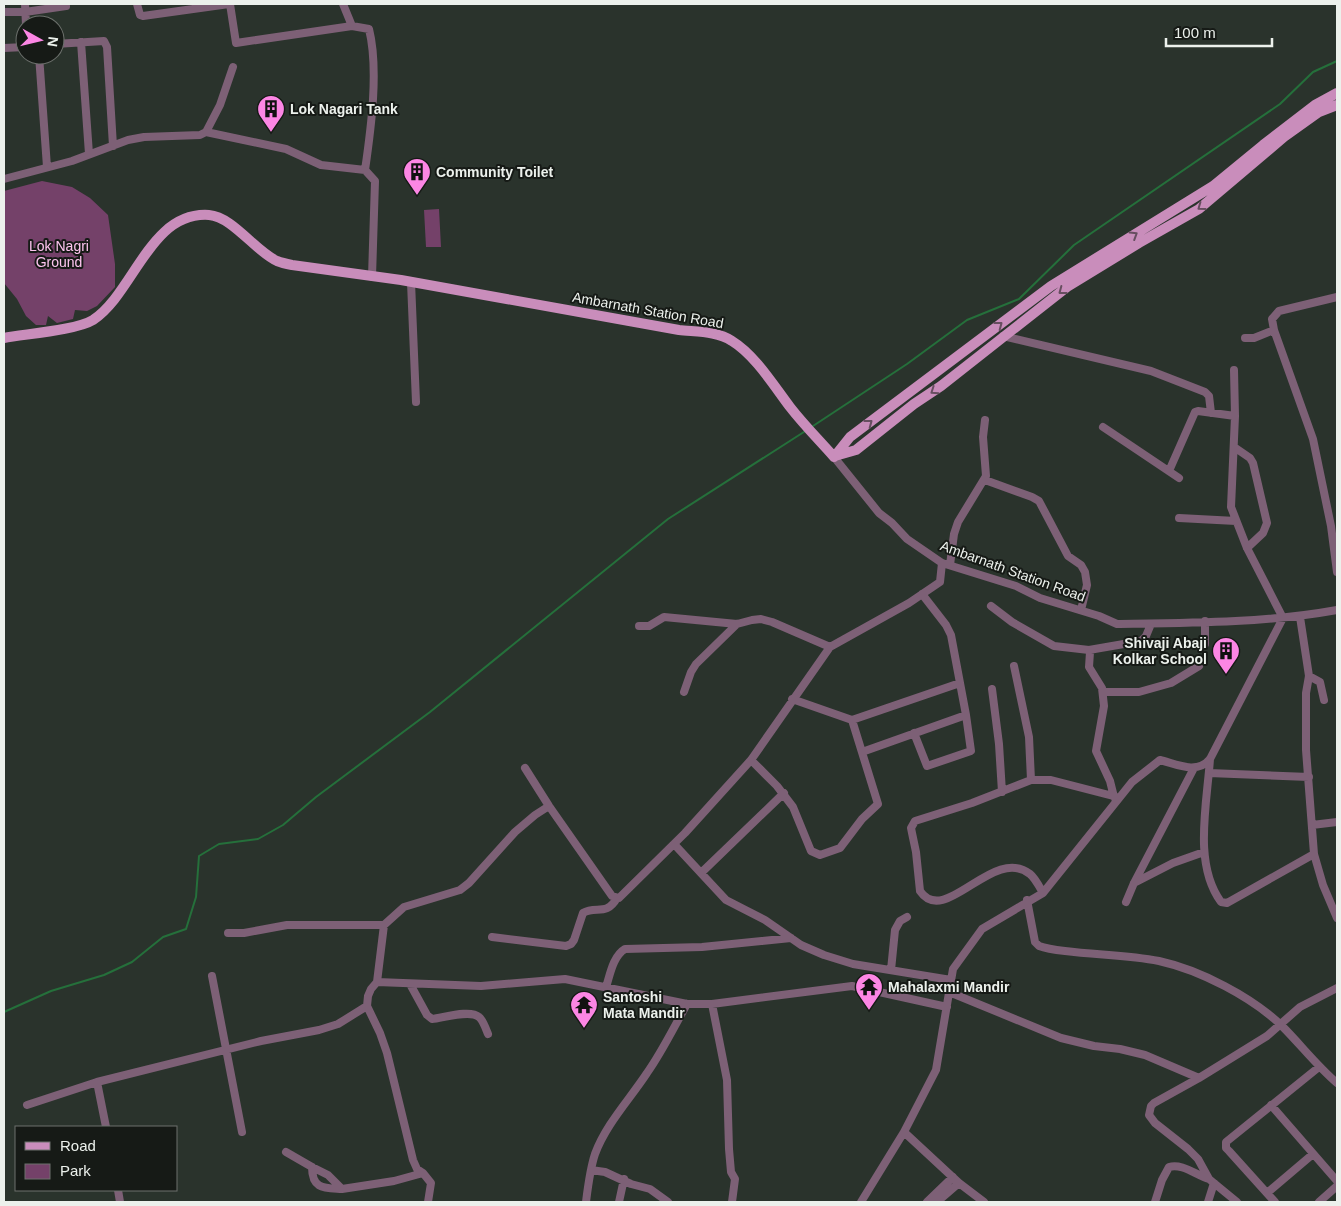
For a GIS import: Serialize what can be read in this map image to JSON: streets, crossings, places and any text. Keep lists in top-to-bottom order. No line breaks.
{"streets":{"main road":["Ambarnath Station Road"]},"parks":["Lok Nagri Ground"],"places":{"building":["Lok Nagari Tank","Community Toilet","Shivaji Abaji Kolkar School"],"temple":["Mahalaxmi Mandir","Santoshi Mata Mandir"]},"legend":["Road","Park"],"scale_bar":"100 m","north":"right"}
